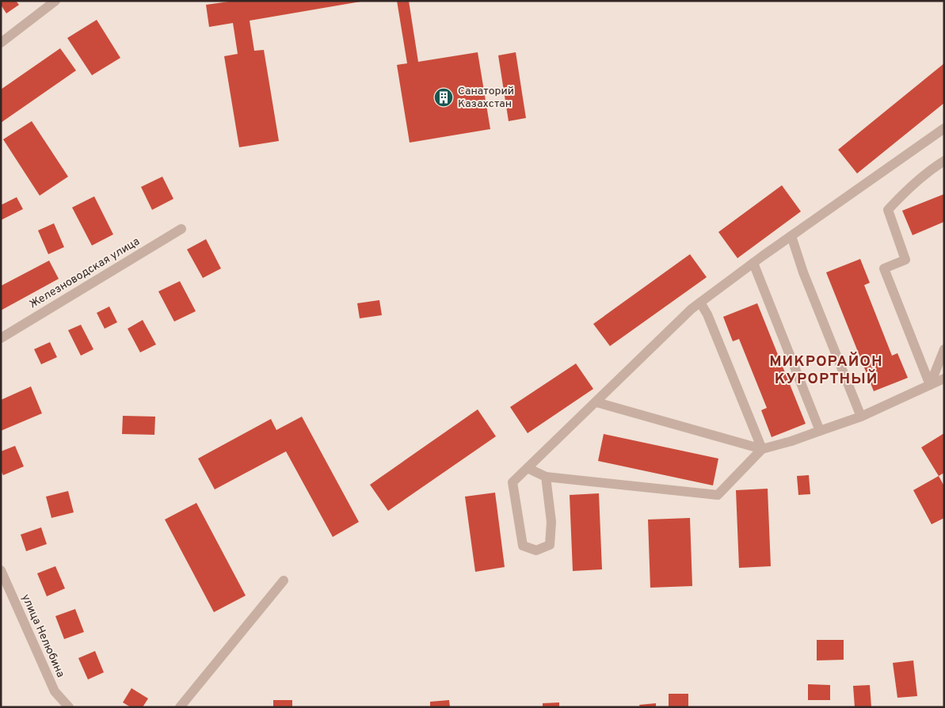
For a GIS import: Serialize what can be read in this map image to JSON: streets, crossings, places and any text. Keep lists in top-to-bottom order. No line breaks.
{"streets":{"street":["Железноводская улица","улица Нелюбина"]},"districts":["МИКРОРАЙОН КУРОРТНЫЙ"],"places":{"building":["Санаторий Казахстан"]}}
